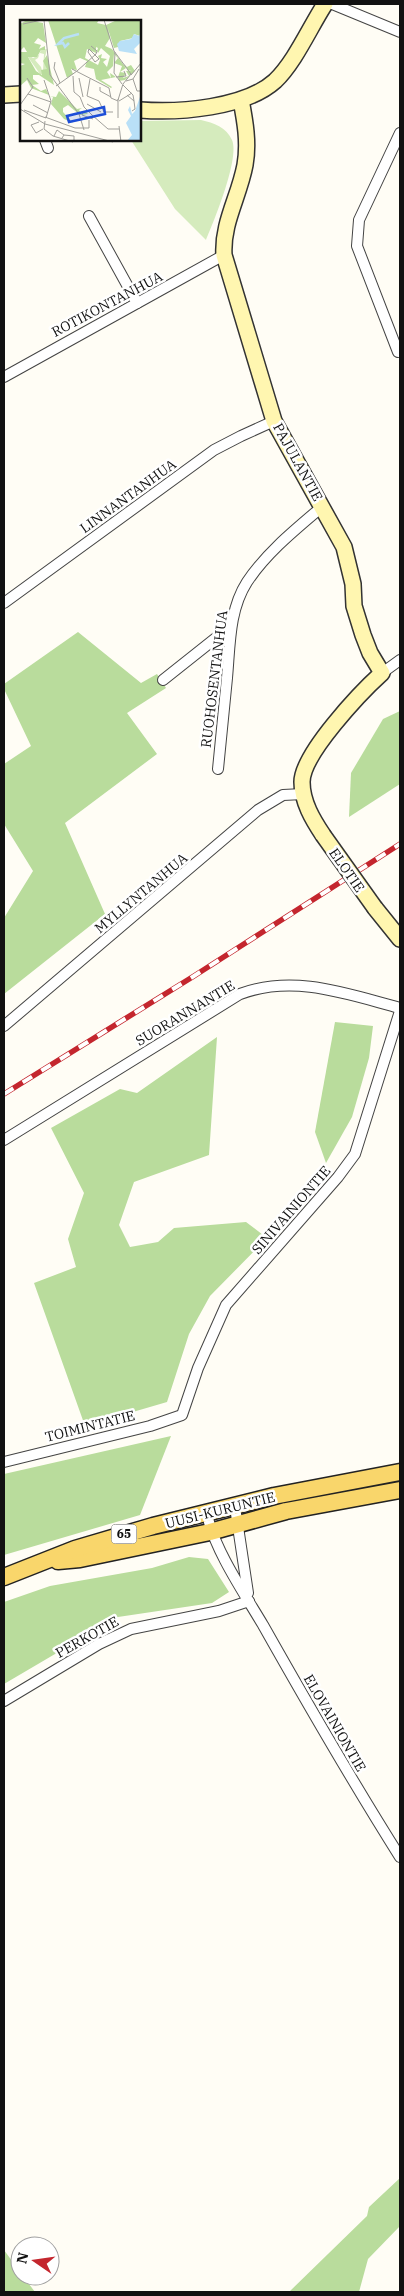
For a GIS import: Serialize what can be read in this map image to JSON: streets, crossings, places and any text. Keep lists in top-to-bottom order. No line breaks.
{"streets":{"main road":["UUSI-KURUNTIE","65"],"street":["ROTIKONTANHUA","PAJULANTIE","LINNANTANHUA","RUOHOSENTANHUA","ELOTIE","MYLLYNTANHUA","SUORANNANTIE","SINIVAINIONTIE","TOIMINTATIE","PERKOTIE","ELOVAINIONTIE"]},"crossings":[["ROTIKONTANHUA","PAJULANTIE"],["PAJULANTIE","LINNANTANHUA"],["PAJULANTIE","RUOHOSENTANHUA"],["ELOTIE","MYLLYNTANHUA"],["SUORANNANTIE","SINIVAINIONTIE"],["SINIVAINIONTIE","TOIMINTATIE"],["UUSI-KURUNTIE","ELOVAINIONTIE"],["PERKOTIE","ELOVAINIONTIE"]],"north":"left"}
